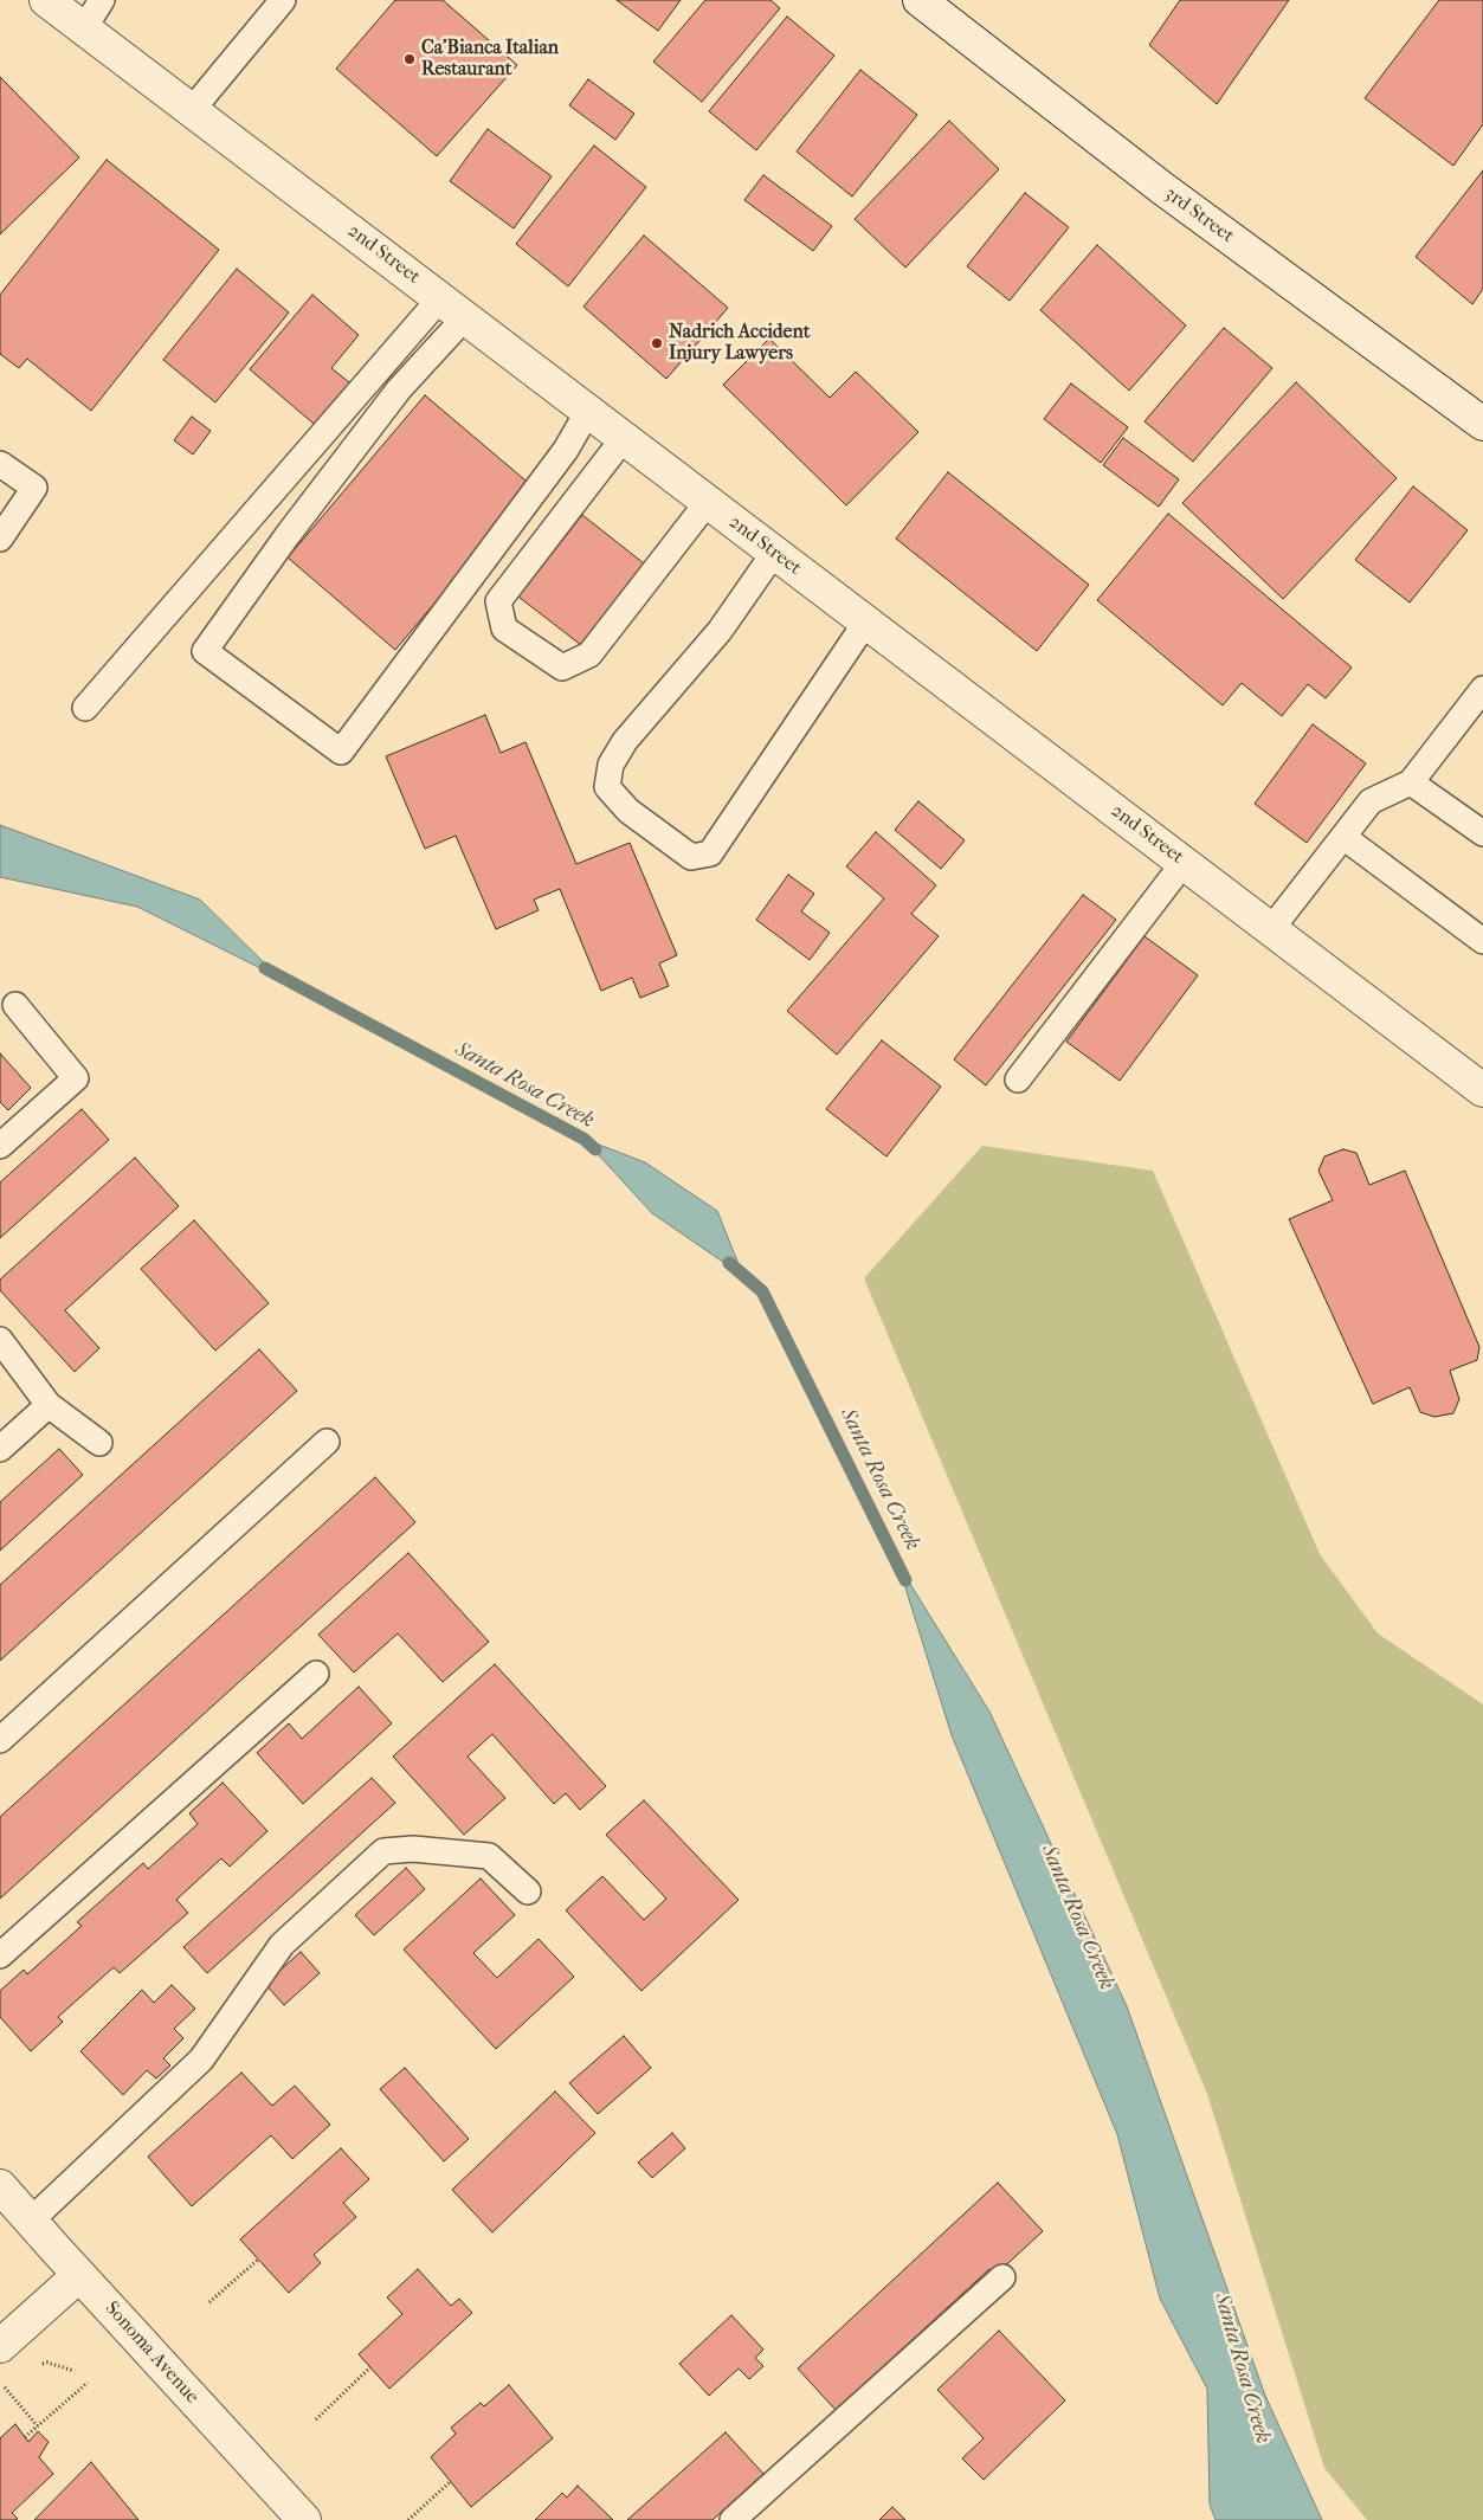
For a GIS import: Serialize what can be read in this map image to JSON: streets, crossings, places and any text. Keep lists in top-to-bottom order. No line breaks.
{"streets":{"street":["3rd Street","2nd Street","Sonoma Avenue"]},"water":["Santa Rosa Creek"],"places":["Ca'Bianca Italian Restaurant","Nadrich Accident Injury Lawyers"]}
